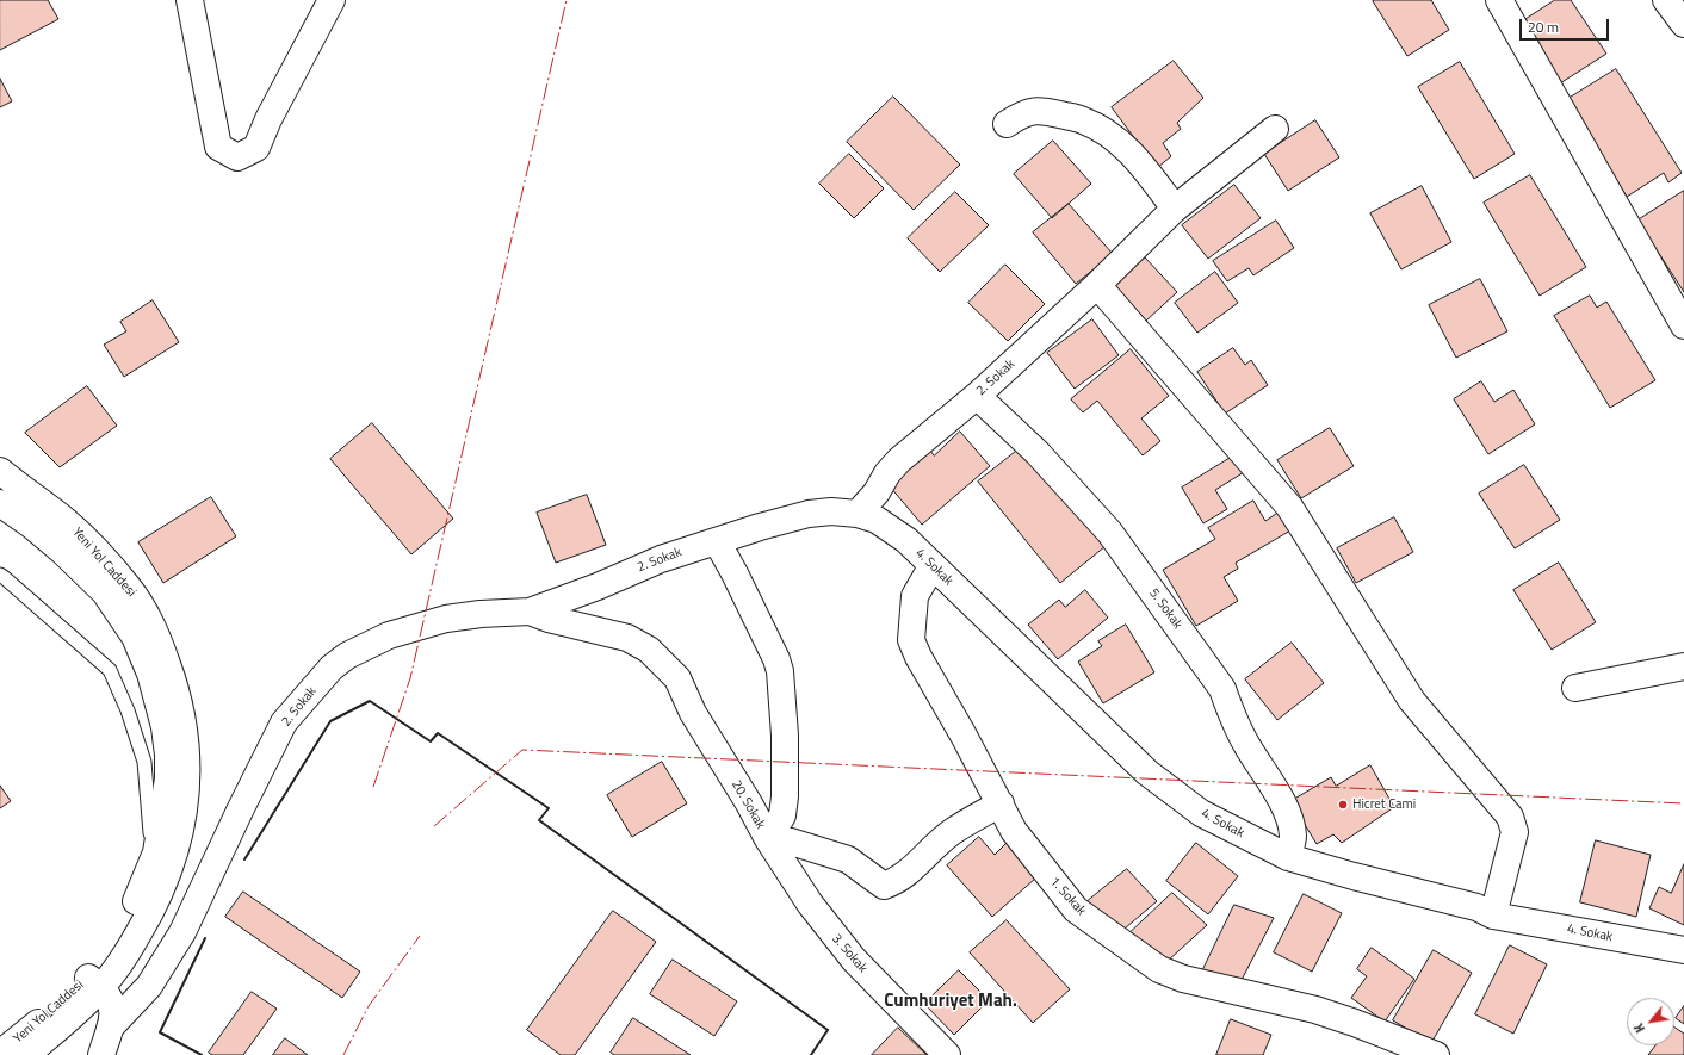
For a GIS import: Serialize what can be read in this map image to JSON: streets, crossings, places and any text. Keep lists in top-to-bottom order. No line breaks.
{"streets":{"street":["2. Sokak","Yeni Yol Caddesi","4. Sokak","5. Sokak","20. Sokak","1. Sokak","3. Sokak"]},"crossings":[["2. Sokak","Yeni Yol Caddesi"],["2. Sokak","4. Sokak"],["2. Sokak","5. Sokak"],["2. Sokak","20. Sokak"],["4. Sokak","5. Sokak"],["4. Sokak","1. Sokak"],["20. Sokak","1. Sokak"],["20. Sokak","3. Sokak"]],"districts":["Cumhuriyet Mah."],"places":["Hicret Cami"],"scale_bar":"20 m","north":"bottom left"}
